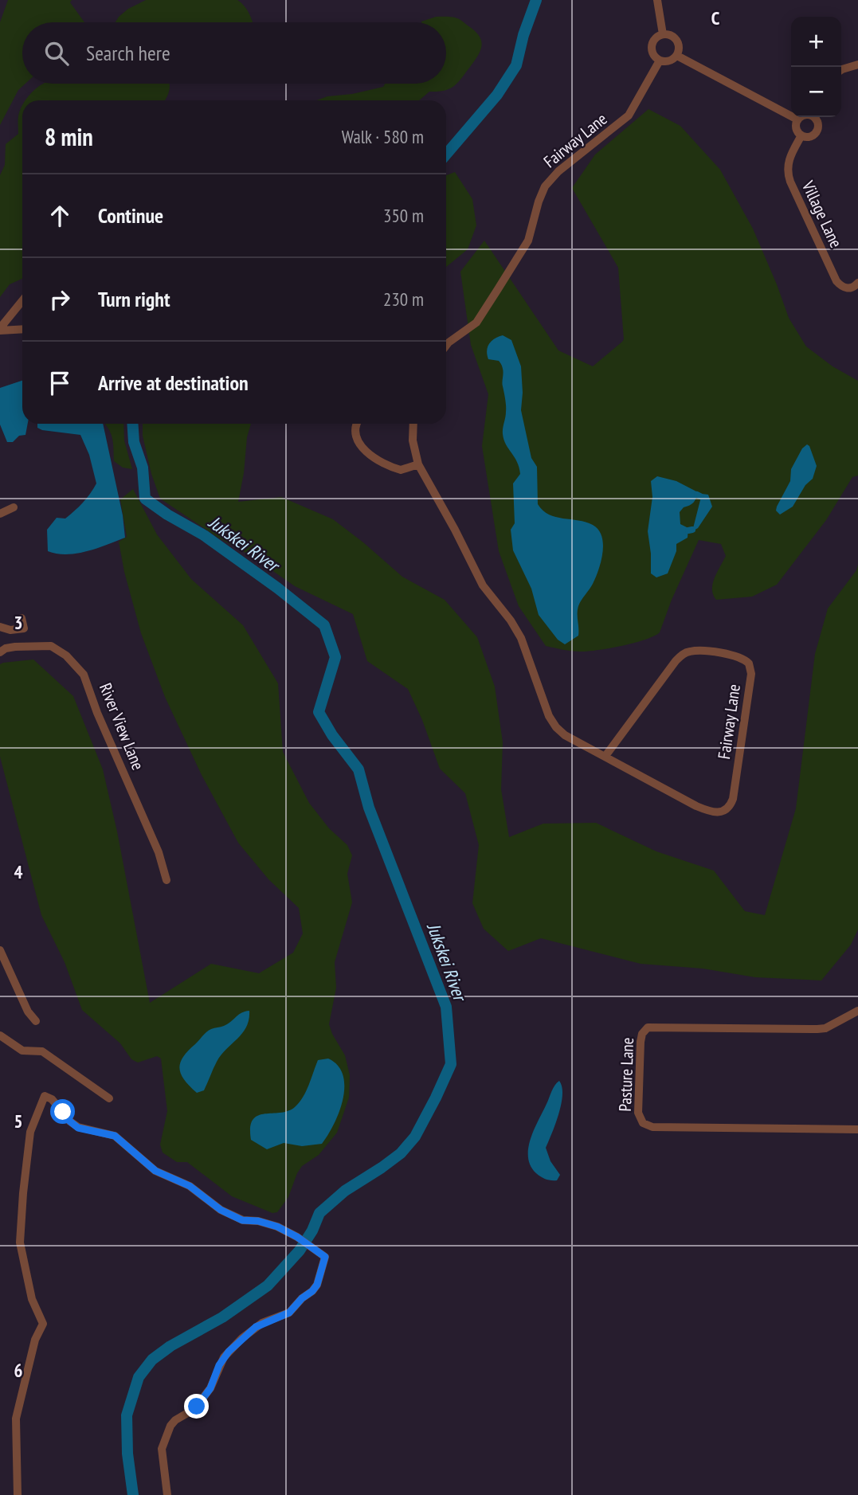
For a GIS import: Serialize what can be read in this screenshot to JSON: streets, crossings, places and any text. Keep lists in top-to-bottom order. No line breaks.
{"streets":{"street":["Fairway Lane","Village Lane","River View Lane","Pasture Lane"]},"water":["Jukskei River"],"page":{"map_buttons":["+","−"],"search":"Search here","heading":["8 min","Walk · 580 m"],"list":[["Continue","350 m"],["Turn right","230 m"],"Arrive at destination"]},"grid":{"columns":["C"],"rows":["3","4","5","6"]}}
